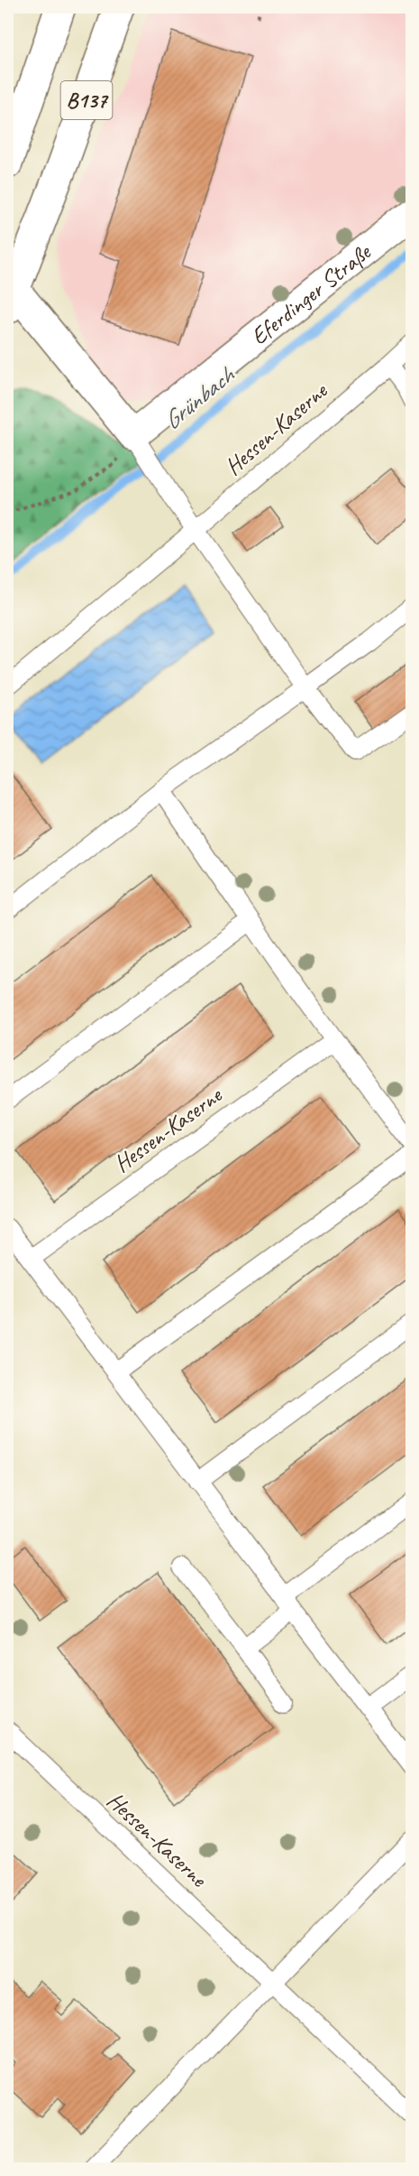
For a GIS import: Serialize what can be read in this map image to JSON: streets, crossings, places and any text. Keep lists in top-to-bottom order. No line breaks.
{"streets":{"street":["B137","Eferdinger Straße"],"lane":["Hessen-Kaserne"]},"water":["Grünbach"]}
